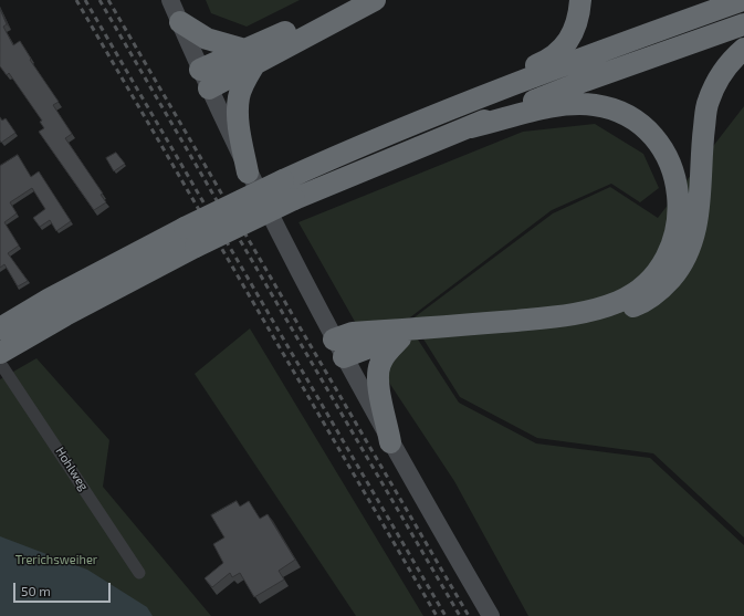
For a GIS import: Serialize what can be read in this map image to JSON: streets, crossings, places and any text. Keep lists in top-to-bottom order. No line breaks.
{"streets":{"street":["Hohlweg"]},"parks":["Trerichsweiher"],"scale_bar":"50 m"}
